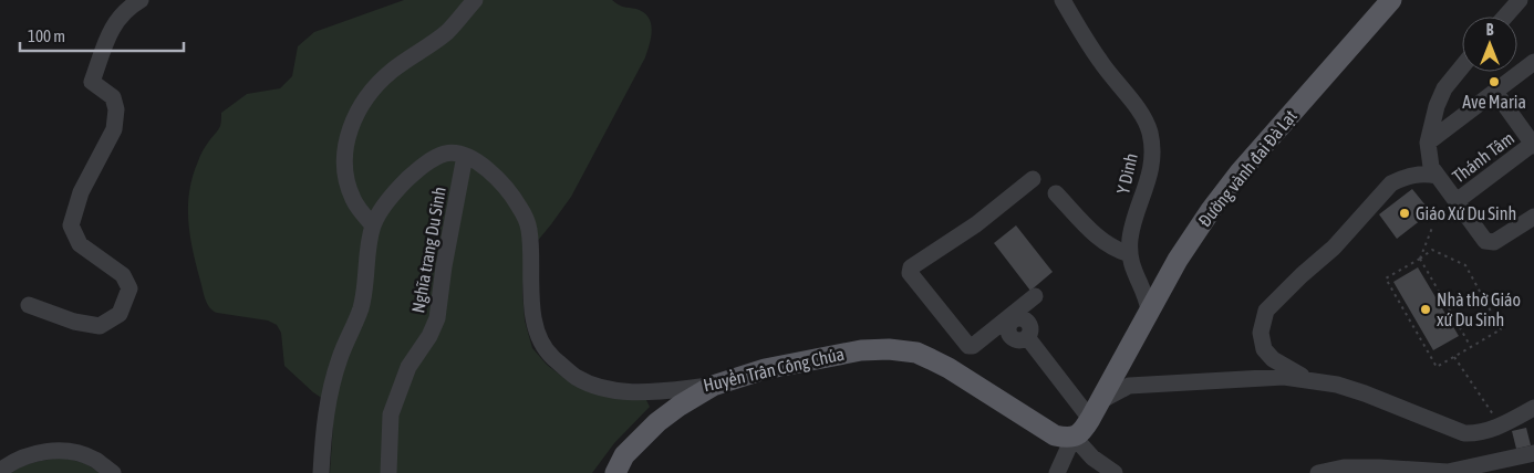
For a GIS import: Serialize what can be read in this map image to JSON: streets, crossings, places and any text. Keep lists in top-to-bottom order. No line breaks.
{"streets":{"main road":["Đường vành đai Đà Lạt","Huyền Trân Công Chúa"],"street":["Thánh Tâm","Y Dinh","Nghĩa trang Du Sinh"]},"crossings":[["Đường vành đai Đà Lạt","Y Dinh"],["Đường vành đai Đà Lạt","Huyền Trân Công Chúa"],["Nghĩa trang Du Sinh","Huyền Trân Công Chúa"]],"places":["Ave Maria","Giáo Xứ Du Sinh","Nhà thờ Giáo xứ Du Sinh"],"scale_bar":"100 m","north":"top"}
